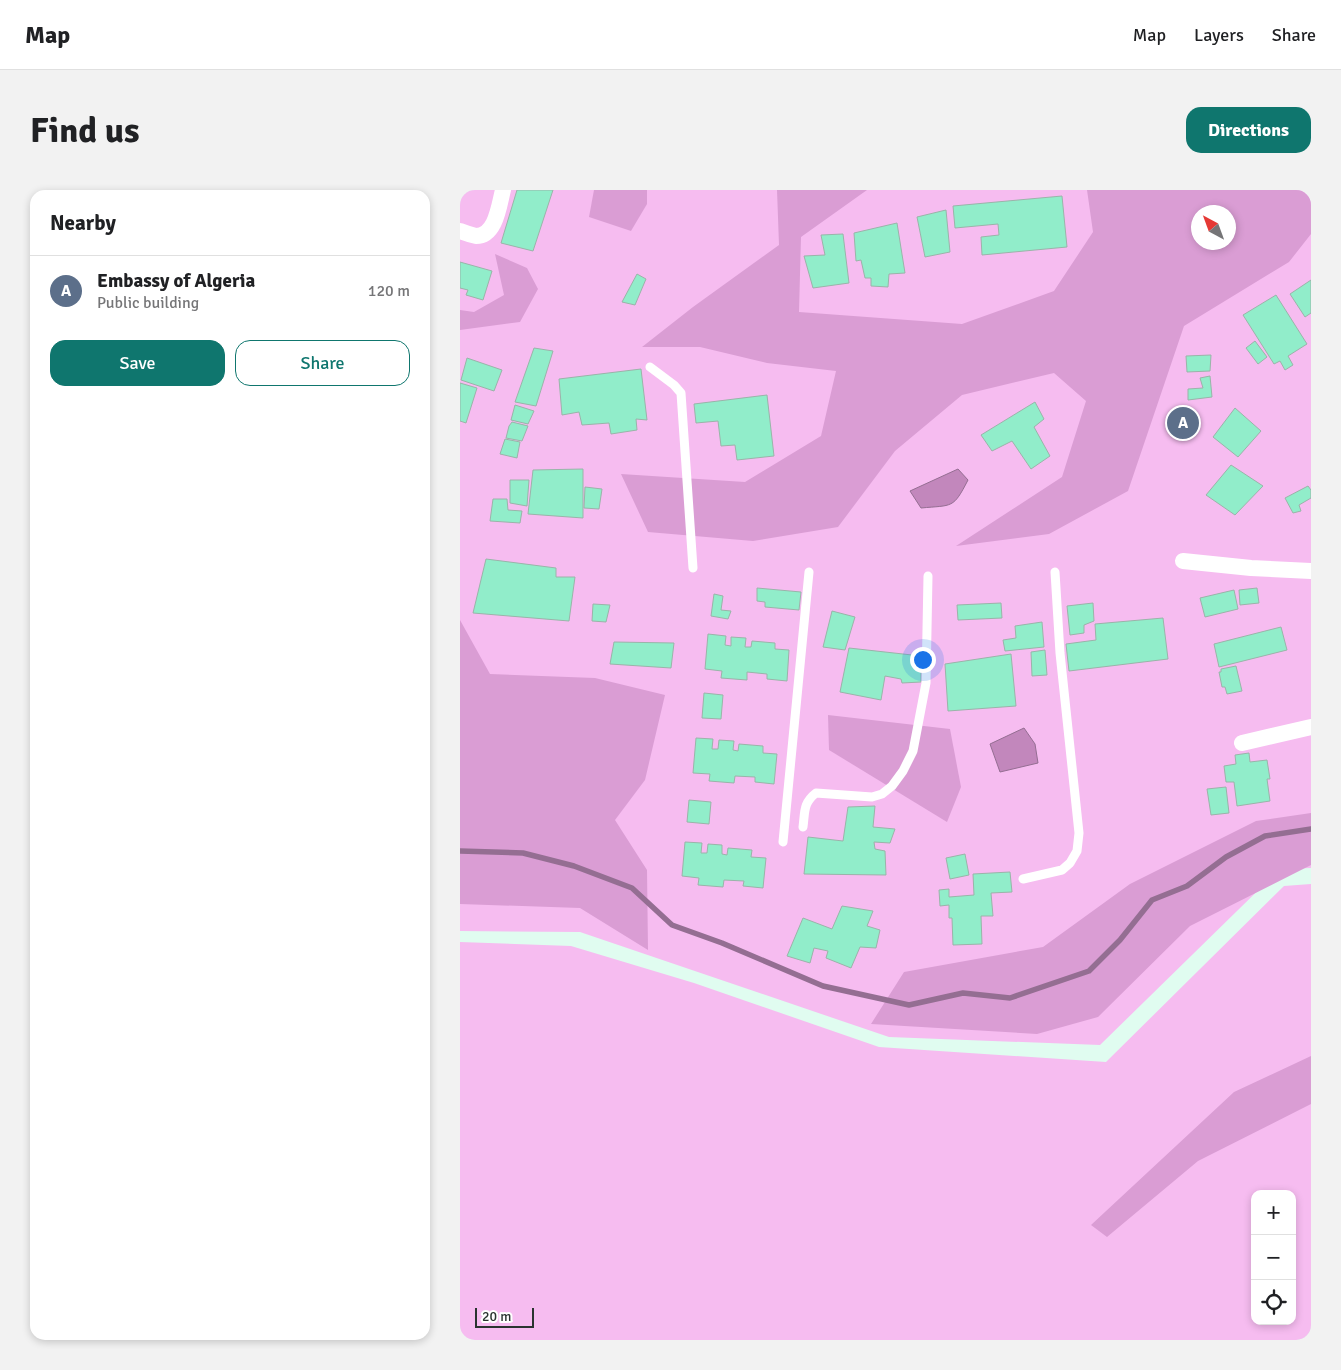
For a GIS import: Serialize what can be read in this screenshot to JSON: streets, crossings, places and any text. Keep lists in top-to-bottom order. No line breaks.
{"scale_bar":"20 m","north":"top left","page":{"header":"Map","nav":["Map","Layers","Share"],"buttons":["Directions",["Save","Share"]],"title":"Find us","heading":"Nearby","list":[{"mark":"A","name":"Embassy of Algeria","note":"Public building","value":"120 m"}],"pins":"A","map_buttons":["+","−"],"scale":"20 m"}}
